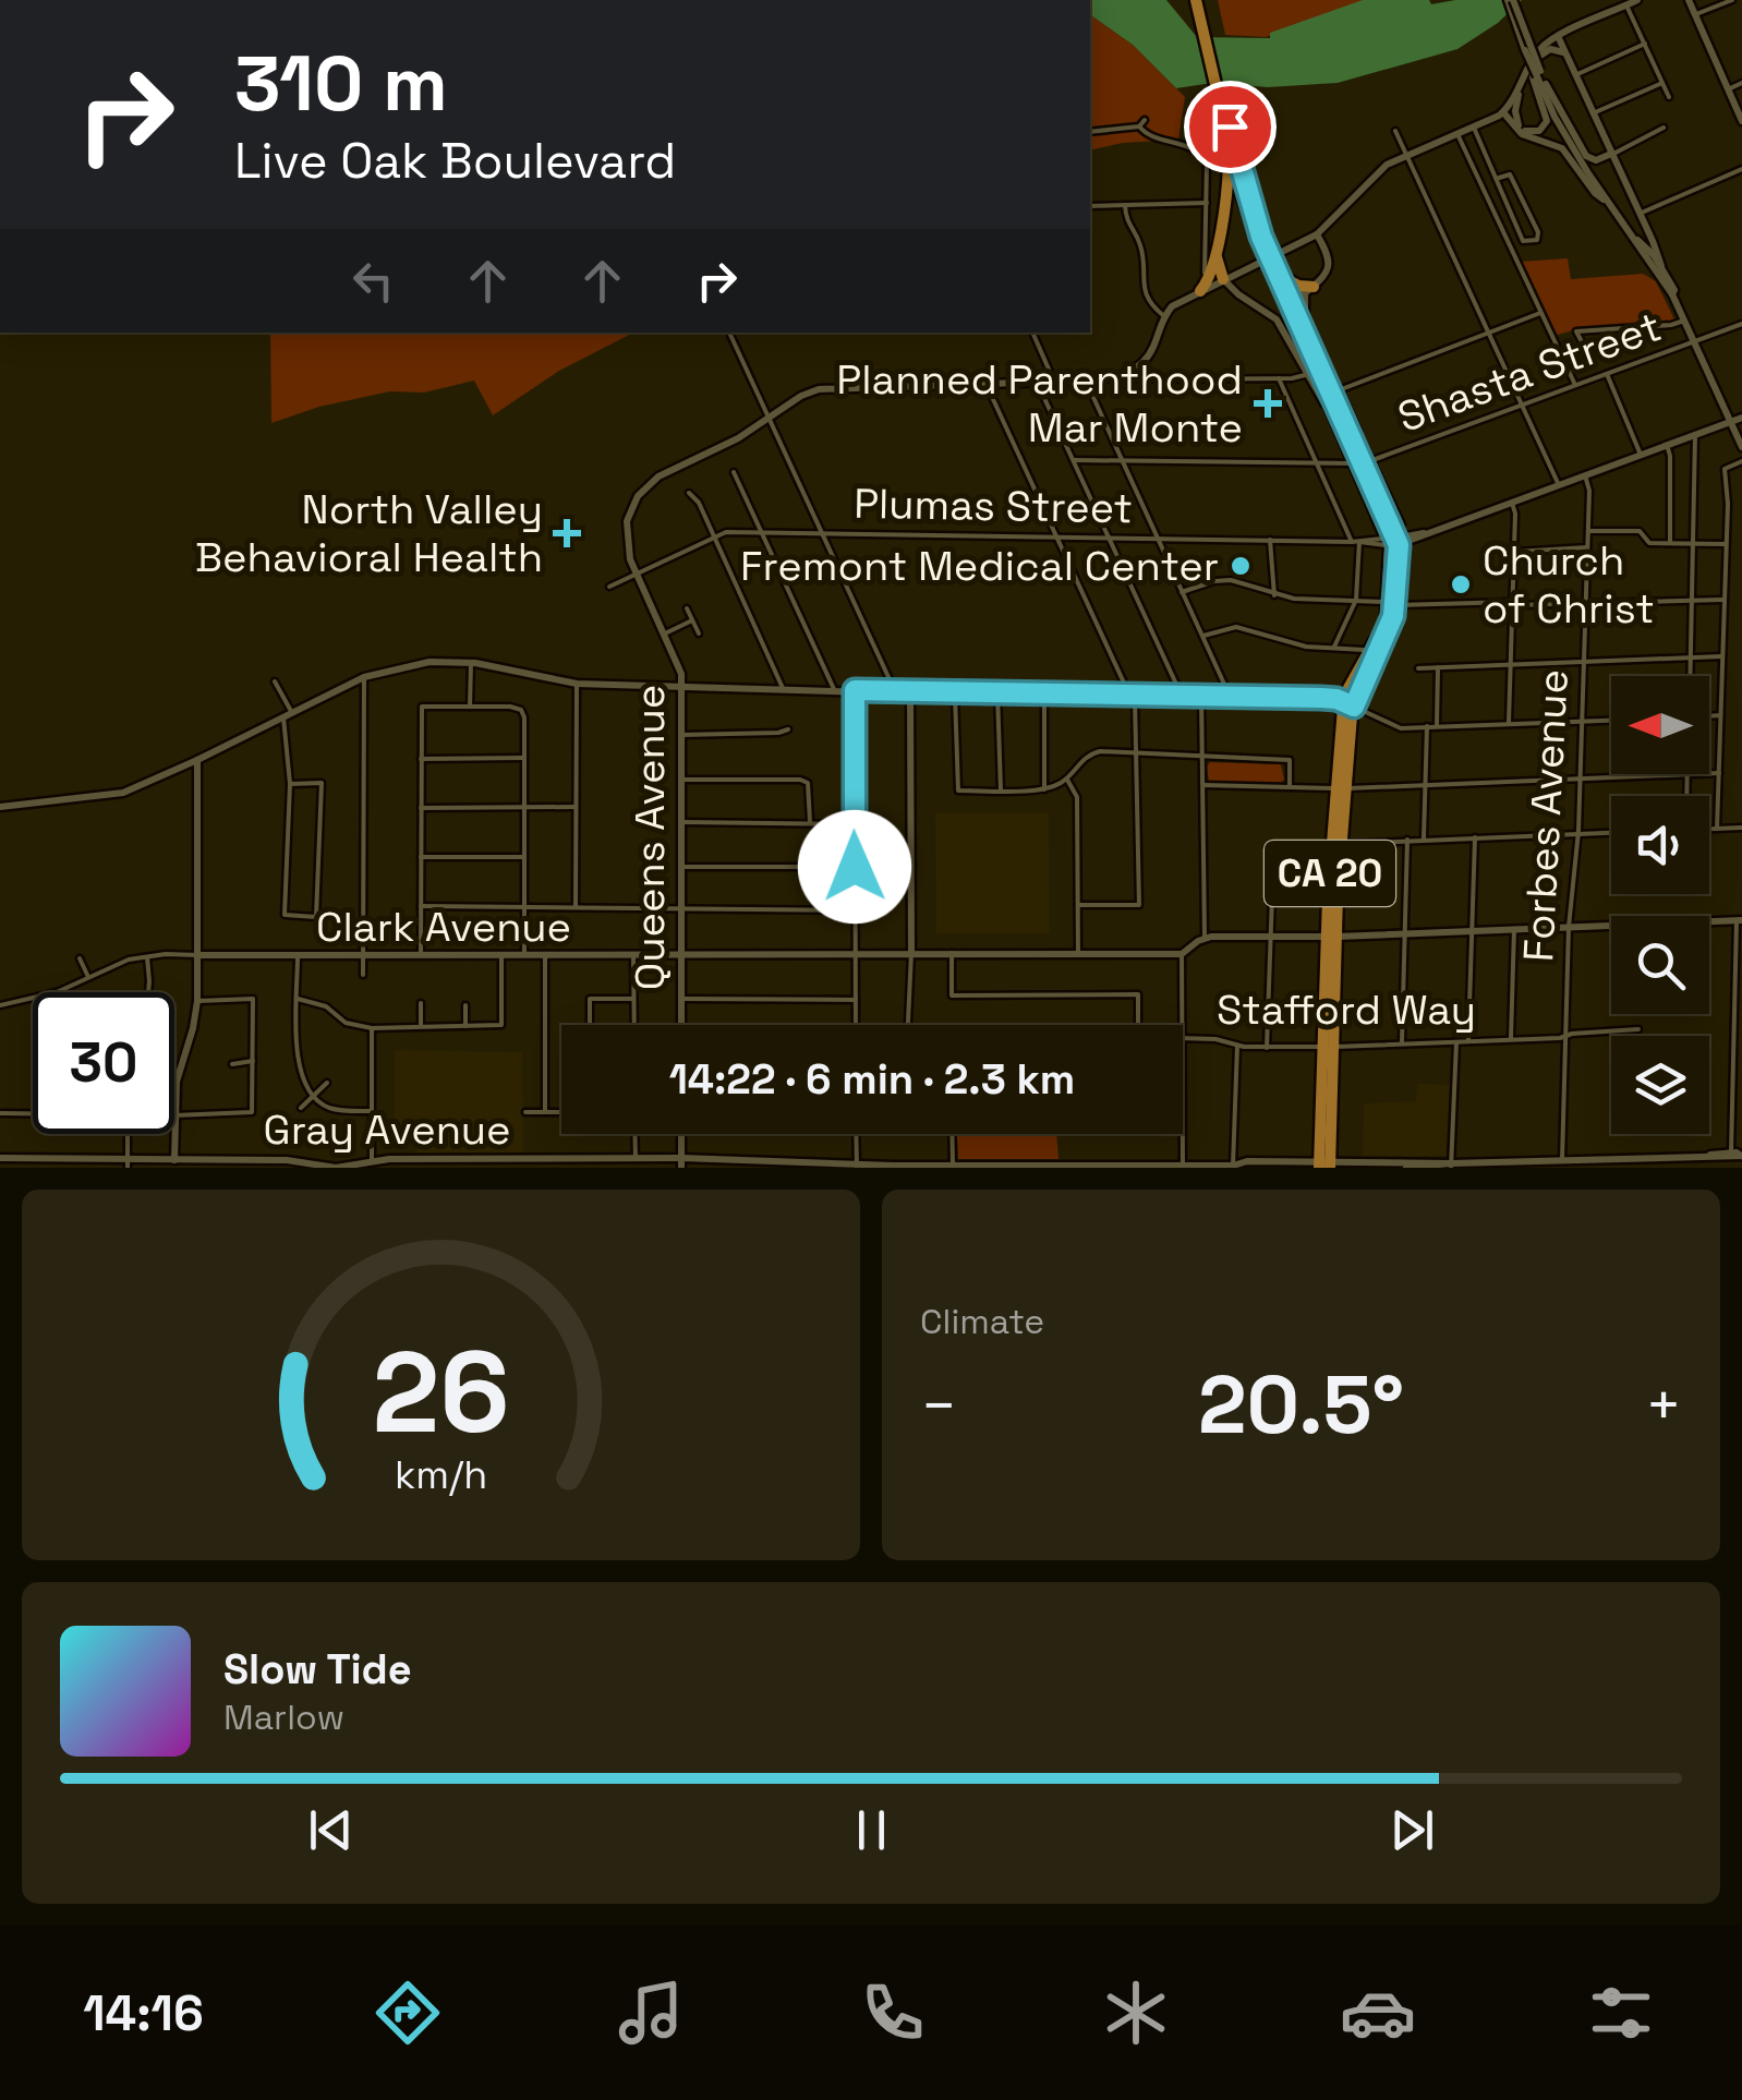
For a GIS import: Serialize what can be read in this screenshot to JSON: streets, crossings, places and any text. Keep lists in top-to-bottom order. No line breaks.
{"streets":{"highway":["CA 20"],"main road":["Plumas Street","Queens Avenue","Clark Avenue","Gray Avenue"],"street":["Shasta Street","Forbes Avenue","Stafford Way"]},"crossings":[["Shasta Street","CA 20"],["Plumas Street","Forbes Avenue"],["Plumas Street","Queens Avenue"],["Plumas Street","CA 20"],["Forbes Avenue","Stafford Way"],["Forbes Avenue","Gray Avenue"],["Queens Avenue","Clark Avenue"],["CA 20","Stafford Way"],["CA 20","Gray Avenue"]],"places":{"health":["Planned Parenthood Mar Monte","North Valley Behavioral Health"],"other":["Fremont Medical Center","Church of Christ"]},"north":"left","page":{"turn":["310 m","Live Oak Boulevard"],"limit":"30","trip":"14:22 · 6 min · 2.3 km","tile":"Climate","heat":["−","20.5°","+"],"song":["Slow Tide","Marlow"],"tabs":"14:16","gauge":["26","km/h"]}}
